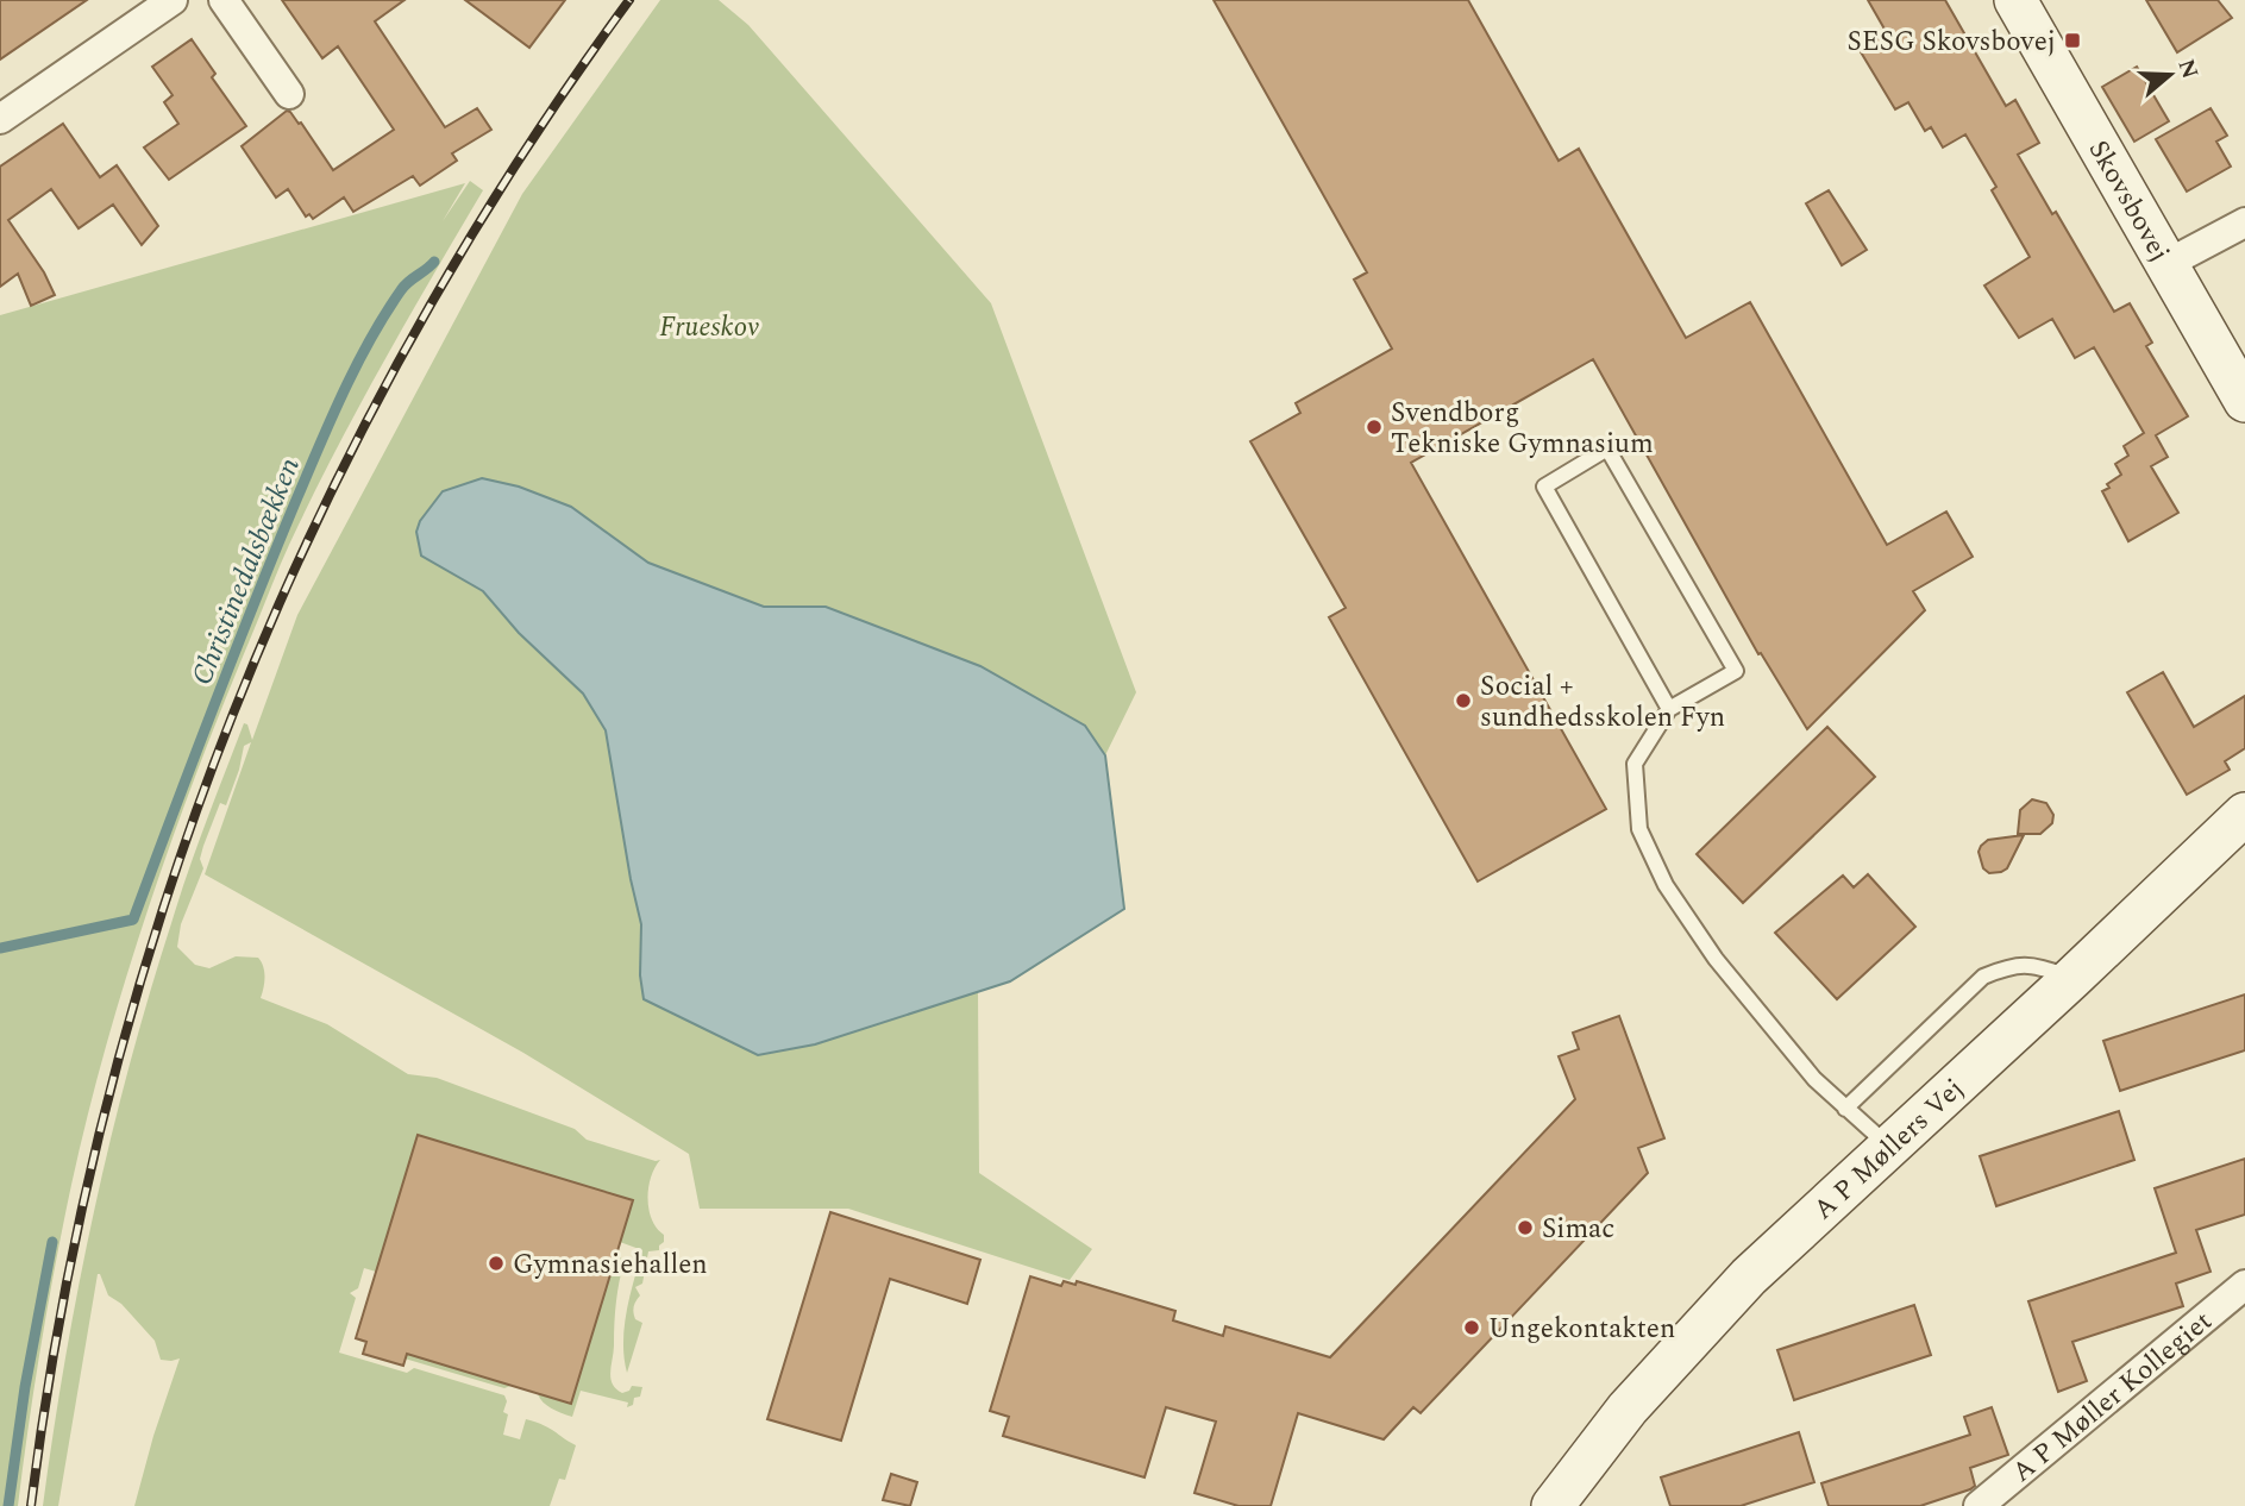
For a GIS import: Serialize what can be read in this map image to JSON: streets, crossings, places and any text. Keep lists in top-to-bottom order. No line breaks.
{"streets":{"street":["Skovsbovej","A P Møllers Vej","A P Møller Kollegiet"]},"water":["Christinedalsbækken"],"parks":["Frueskov"],"places":{"transit":["SESG Skovsbovej"],"other":["Svendborg Tekniske Gymnasium","Social + sundhedsskolen Fyn","Simac","Gymnasiehallen","Ungekontakten"]},"north":"right"}
